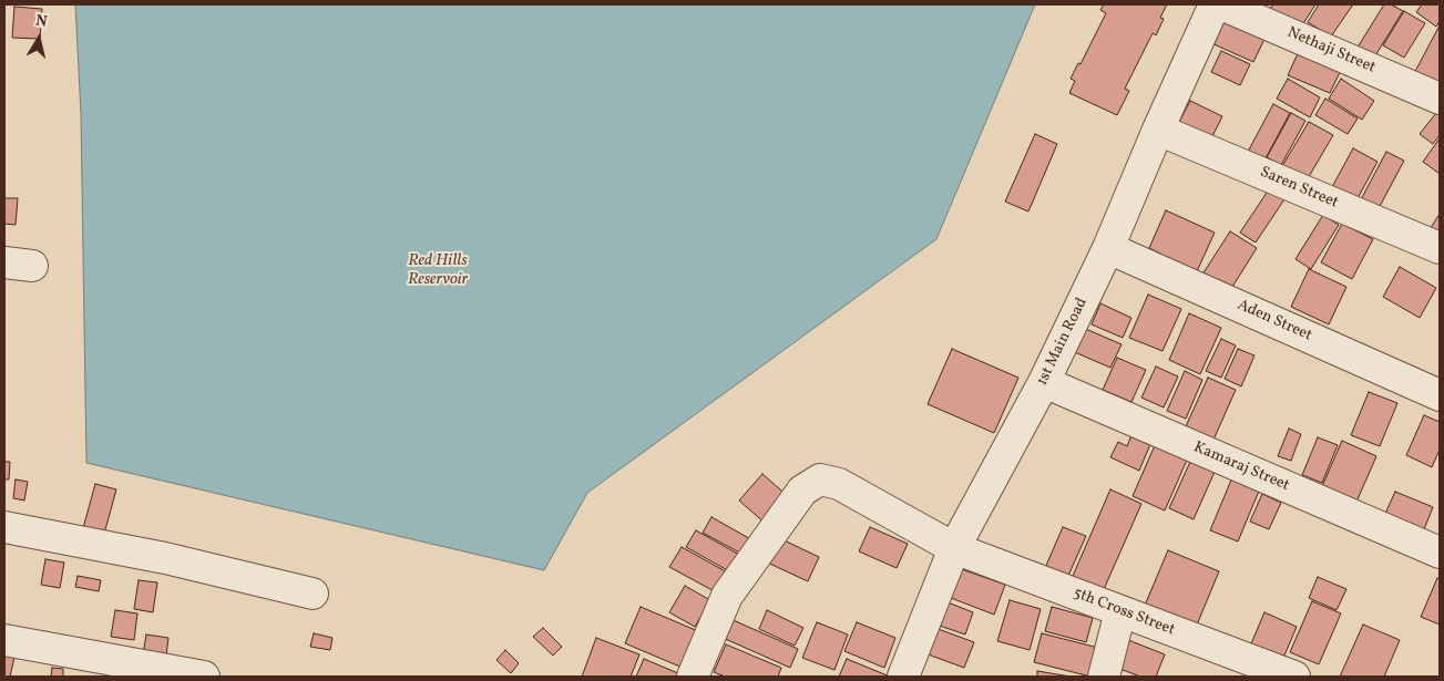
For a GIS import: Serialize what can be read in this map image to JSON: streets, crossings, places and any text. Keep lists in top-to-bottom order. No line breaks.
{"streets":{"street":["Nethaji Street","Saren Street","Aden Street","1st Main Road","Kamaraj Street","5th Cross Street"]},"crossings":[["Saren Street","1st Main Road"],["Aden Street","1st Main Road"],["1st Main Road","Kamaraj Street"],["1st Main Road","5th Cross Street"]],"water":["Red Hills Reservoir"],"north":"top"}
